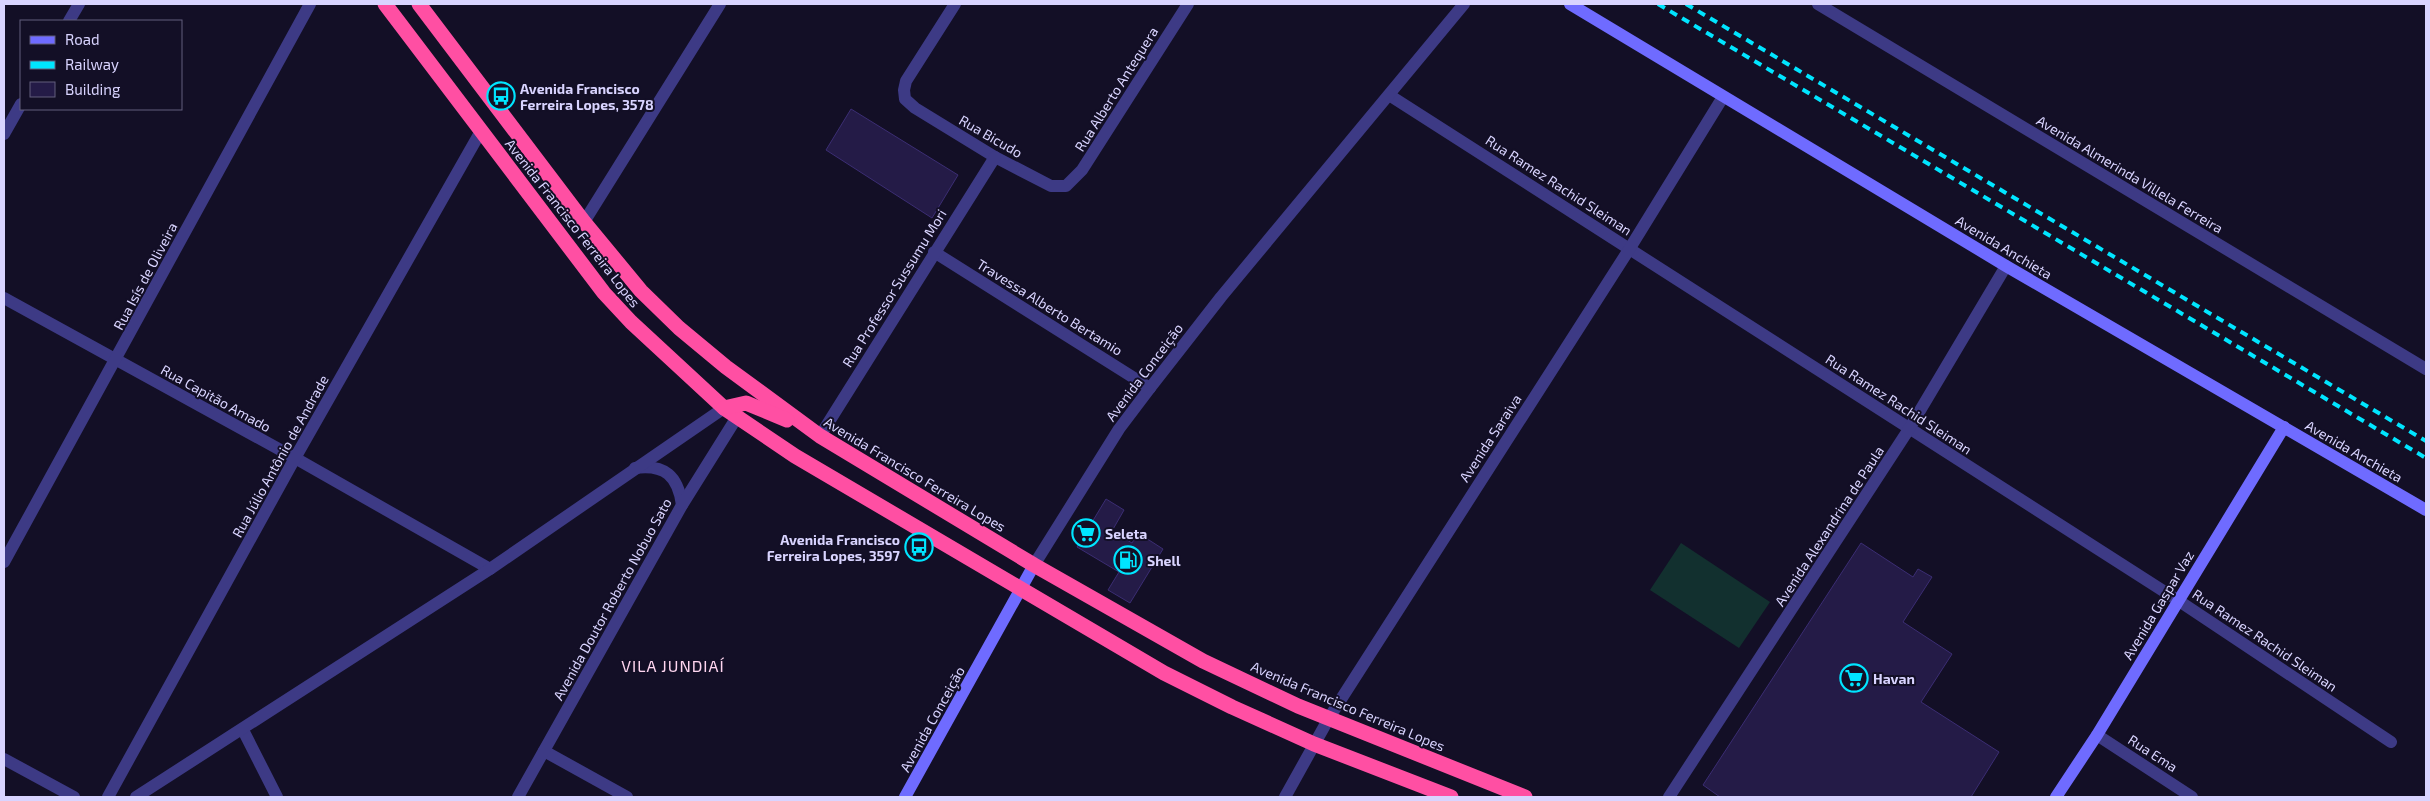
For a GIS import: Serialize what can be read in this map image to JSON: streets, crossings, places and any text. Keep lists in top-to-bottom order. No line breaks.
{"streets":{"highway":["Avenida Francisco Ferreira Lopes"],"main road":["Avenida Anchieta","Avenida Conceição","Avenida Gaspar Vaz"],"street":["Rua Alberto Antequera","Rua Bicudo","Avenida Almerinda Villela Ferreira","Rua Ramez Rachid Sleiman","Rua Isís de Oliveira","Rua Professor Sussumu Mori","Travessa Alberto Bertamio","Rua Capitão Amado","Avenida Saraiva","Rua Júlio Antônio de Andrade","Avenida Alexandrina de Paula","Avenida Doutor Roberto Nobuo Sato","Rua Ema"]},"crossings":[["Rua Alberto Antequera","Rua Bicudo"],["Rua Bicudo","Rua Professor Sussumu Mori"],["Rua Ramez Rachid Sleiman","Avenida Conceição"],["Rua Ramez Rachid Sleiman","Avenida Saraiva"],["Rua Ramez Rachid Sleiman","Avenida Alexandrina de Paula"],["Rua Ramez Rachid Sleiman","Avenida Gaspar Vaz"],["Avenida Francisco Ferreira Lopes","Rua Professor Sussumu Mori"],["Avenida Francisco Ferreira Lopes","Avenida Conceição"],["Avenida Francisco Ferreira Lopes","Avenida Saraiva"],["Avenida Francisco Ferreira Lopes","Rua Júlio Antônio de Andrade"],["Avenida Francisco Ferreira Lopes","Avenida Doutor Roberto Nobuo Sato"],["Avenida Anchieta","Avenida Saraiva"],["Avenida Anchieta","Avenida Alexandrina de Paula"],["Avenida Anchieta","Avenida Gaspar Vaz"],["Rua Isís de Oliveira","Rua Capitão Amado"],["Rua Professor Sussumu Mori","Travessa Alberto Bertamio"],["Travessa Alberto Bertamio","Avenida Conceição"],["Rua Capitão Amado","Rua Júlio Antônio de Andrade"],["Avenida Gaspar Vaz","Rua Ema"]],"districts":["VILA JUNDIAÍ"],"places":{"bus stop":["Avenida Francisco Ferreira Lopes, 3578","Avenida Francisco Ferreira Lopes, 3597"],"supermarket":["Seleta","Havan"],"fuel station":["Shell"]},"legend":["Road","Railway","Building"]}
